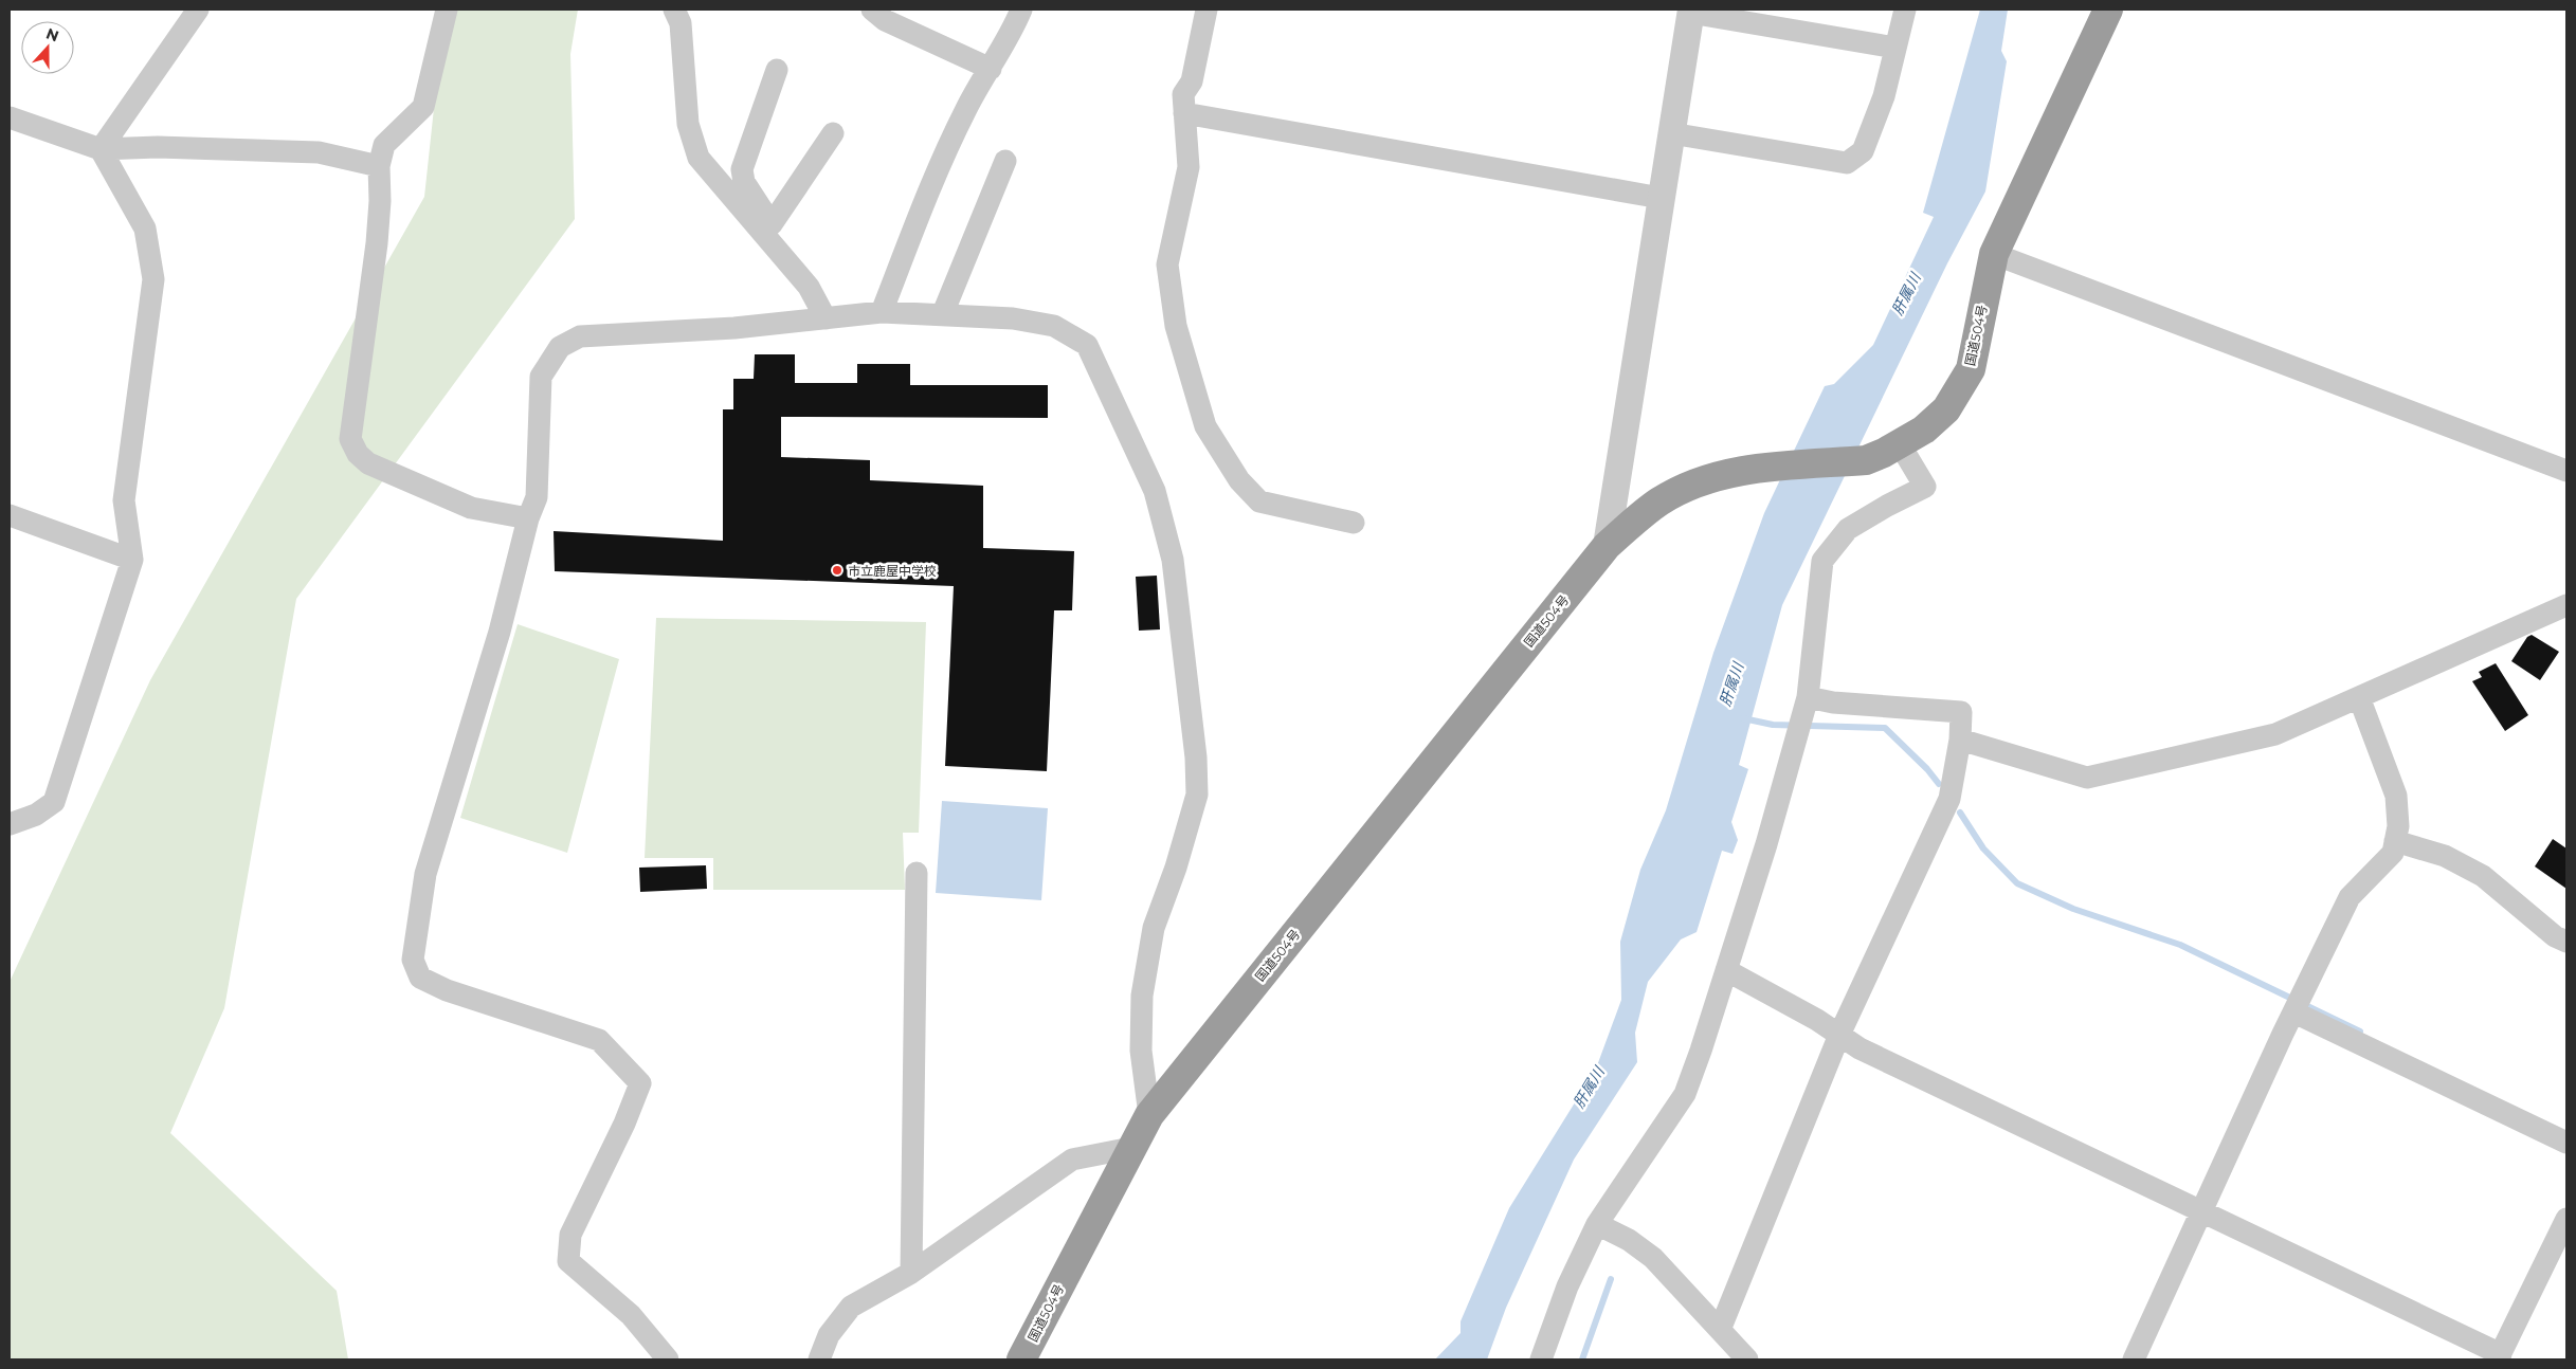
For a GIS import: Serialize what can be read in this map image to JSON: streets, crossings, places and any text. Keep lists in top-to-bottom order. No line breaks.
{"streets":{"highway":["国道504号"]},"water":["肝属川"],"places":["市立鹿屋中学校"],"north":"top"}
